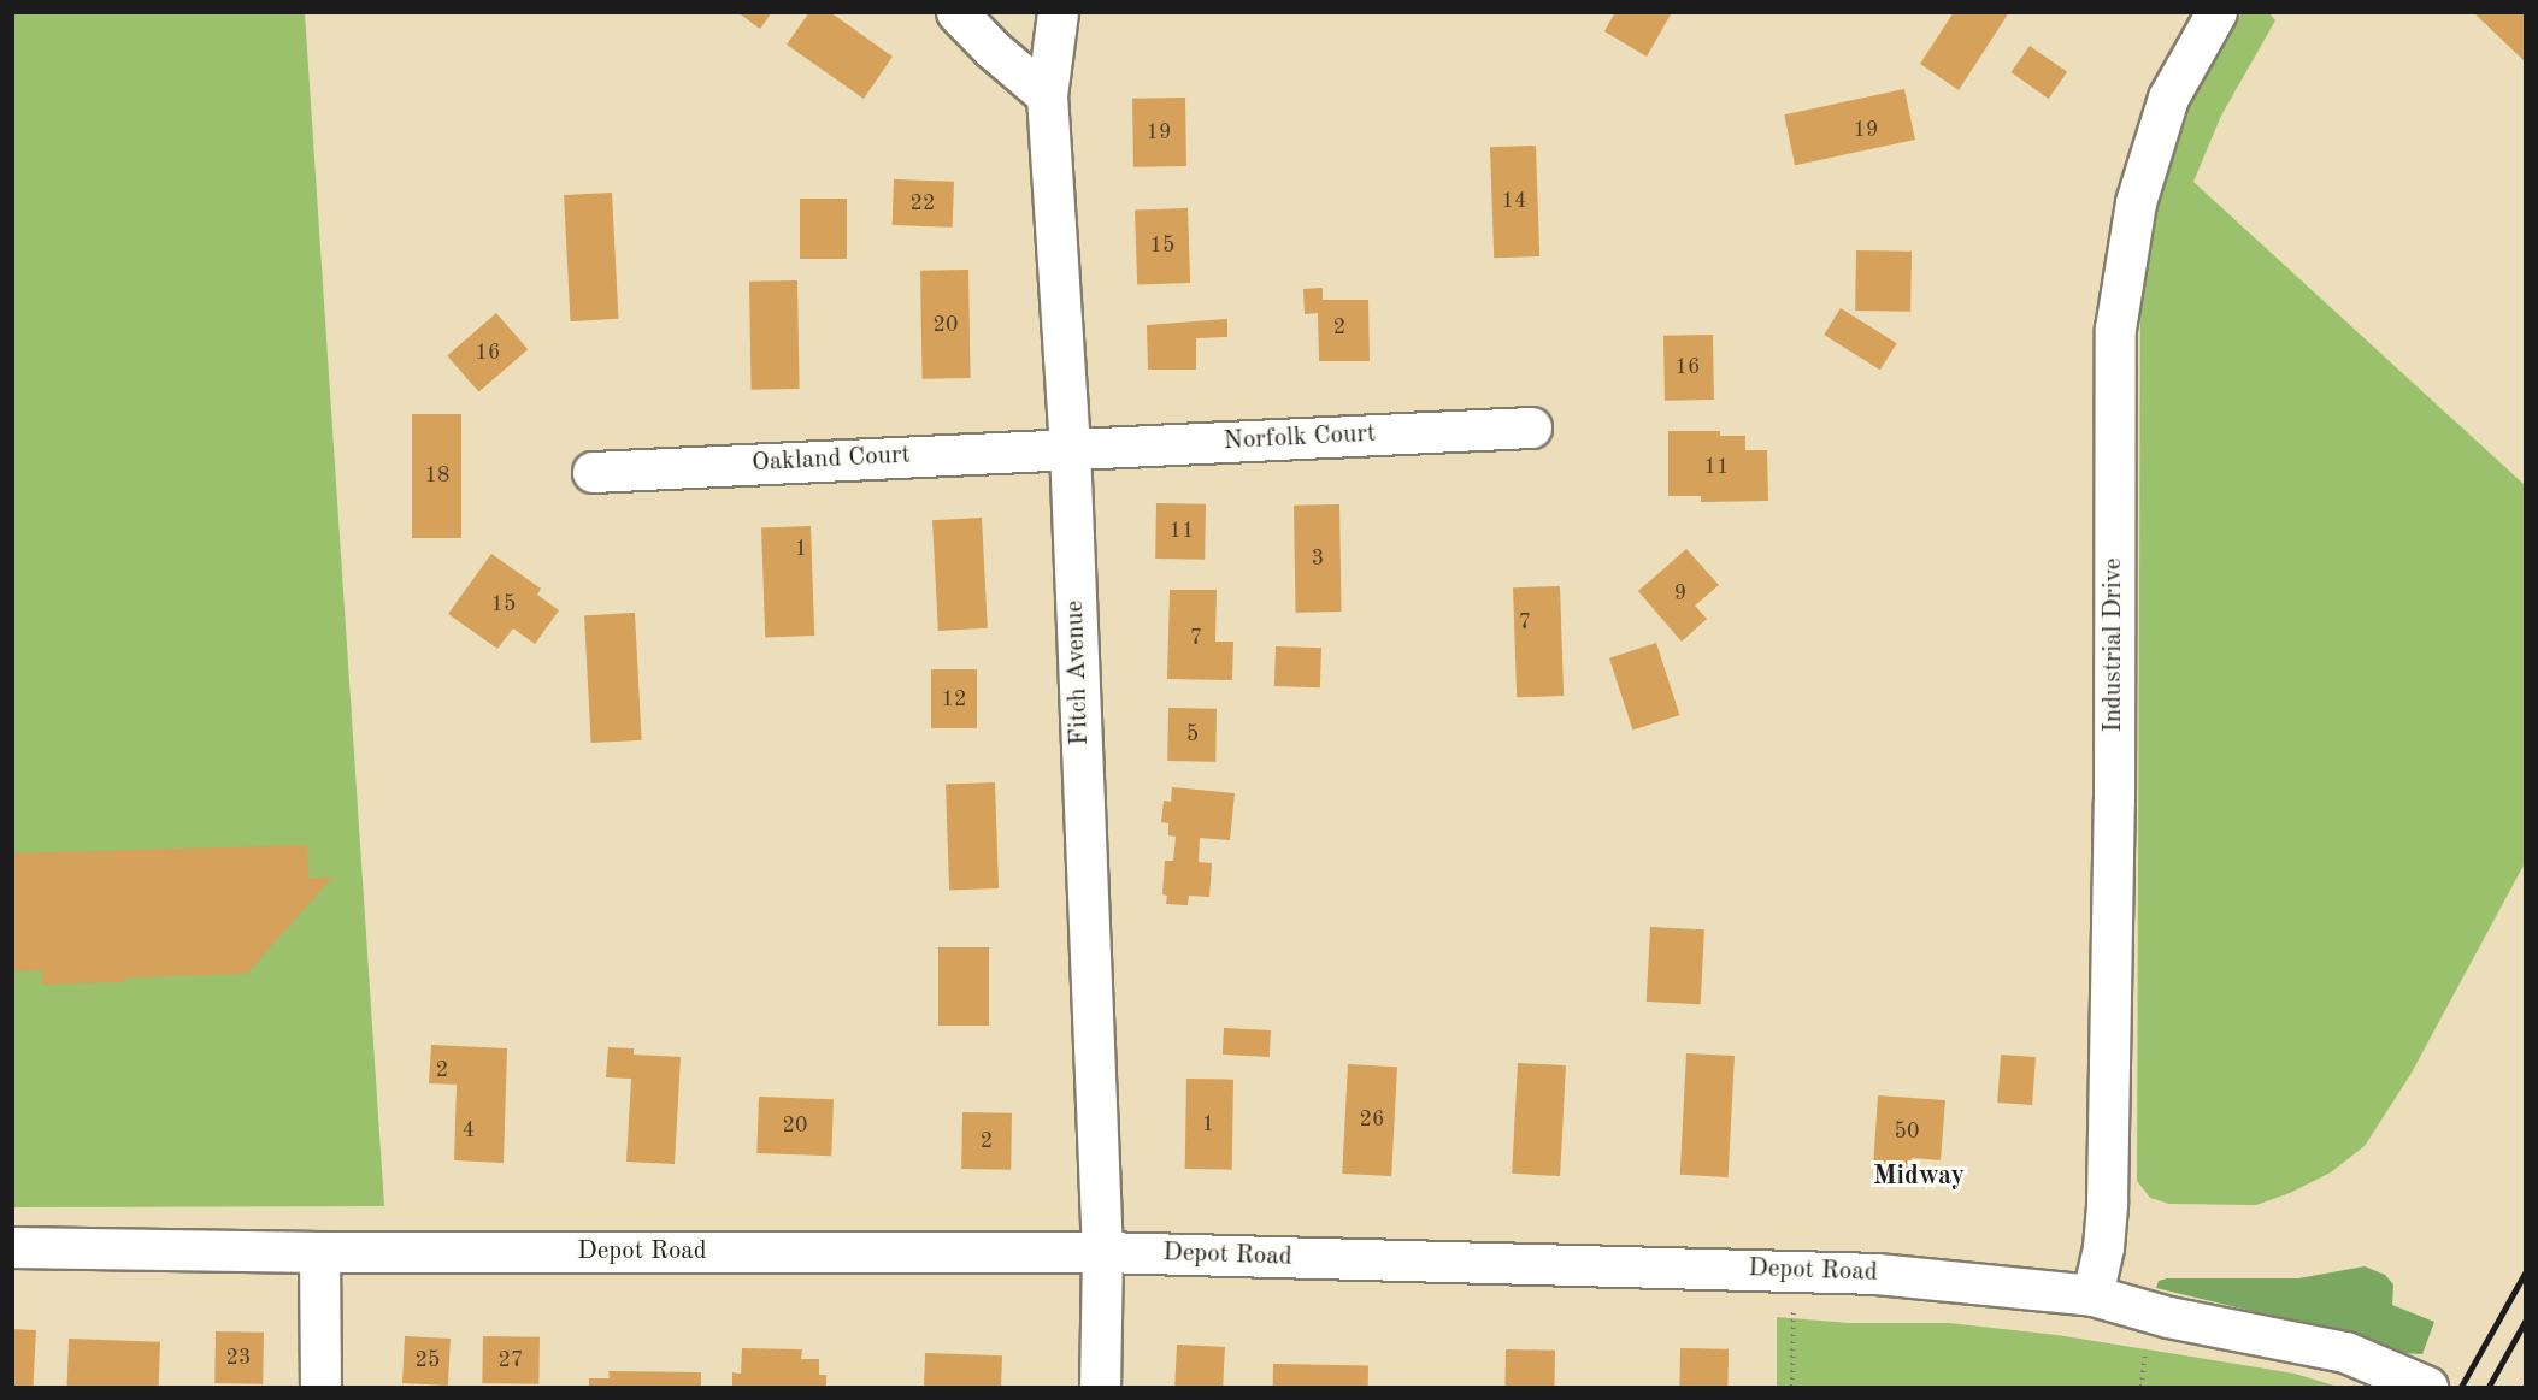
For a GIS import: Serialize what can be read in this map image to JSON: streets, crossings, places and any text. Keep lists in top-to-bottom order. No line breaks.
{"streets":{"street":["Norfolk Court","Oakland Court","Industrial Drive","Fitch Avenue","Depot Road"]},"crossings":[["Norfolk Court","Oakland Court"],["Norfolk Court","Fitch Avenue"],["Oakland Court","Fitch Avenue"],["Industrial Drive","Depot Road"],["Fitch Avenue","Depot Road"]],"districts":["Midway"],"house_numbers":["19","19","14","22","15","20","2","16","16","11","18","11","1","3","9","15","7","7","12","5","2","26","1","20","4","50","2","23","25","27"]}
